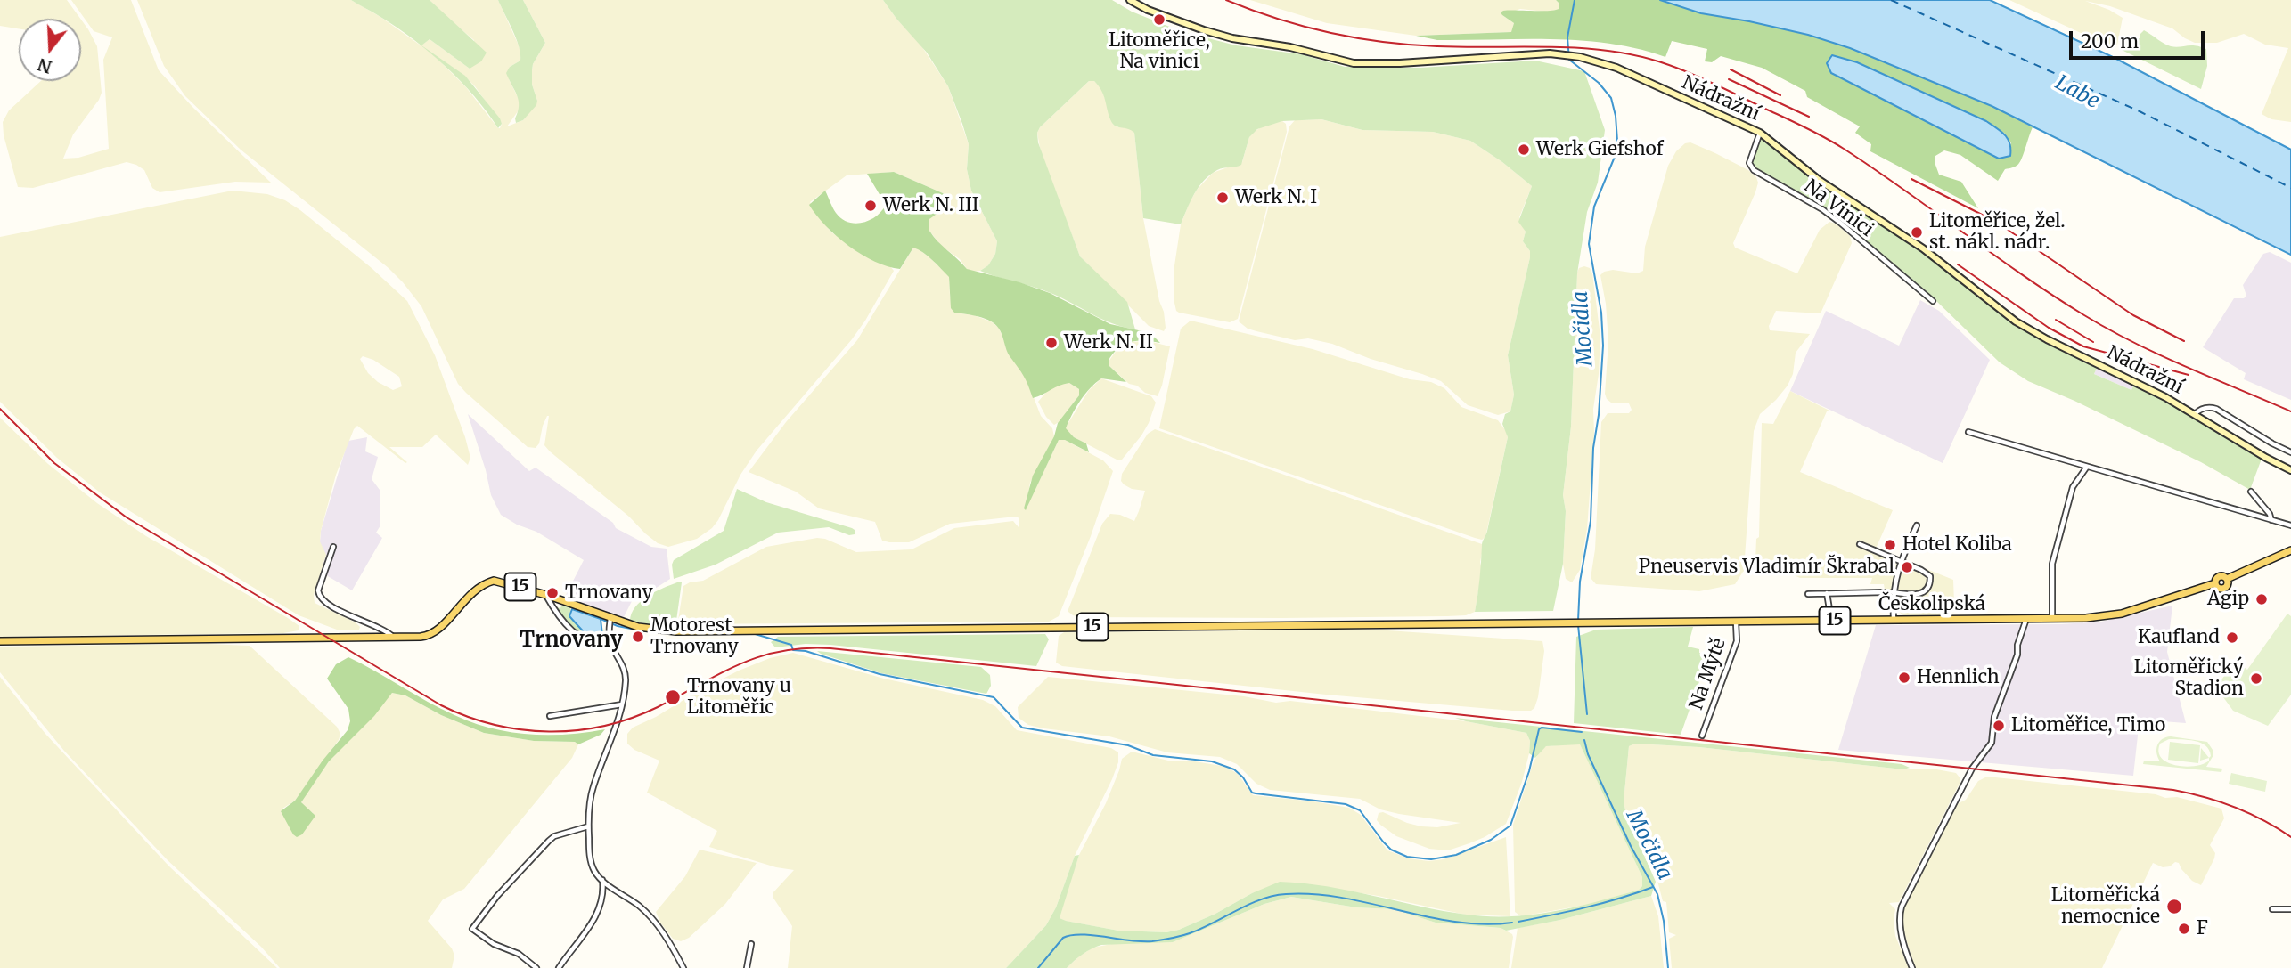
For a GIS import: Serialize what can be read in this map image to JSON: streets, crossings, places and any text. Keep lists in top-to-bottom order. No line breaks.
{"streets":{"main road":["Nádražní","15","Českolipská"],"street":["Na Vinici","Na Mýtě"]},"crossings":[["Nádražní","Na Vinici"],["15","Českolipská"],["Českolipská","Na Mýtě"]],"districts":["Trnovany"],"water":["Labe","Močidla"],"places":["Litoměřice, Na vinici","Werk Giefshof","Werk N. I","Werk N. III","Litoměřice, žel. st. nákl. nádr.","Werk N. II","Hotel Koliba","Pneuservis Vladimír Škrabal","Trnovany","Agip","Motorest Trnovany","Kaufland","Hennlich","Litoměřický Stadion","Trnovany u Litoměřic","Litoměřice, Timo","Litoměřická nemocnice","F"],"scale_bar":"200 m","north":"bottom"}
